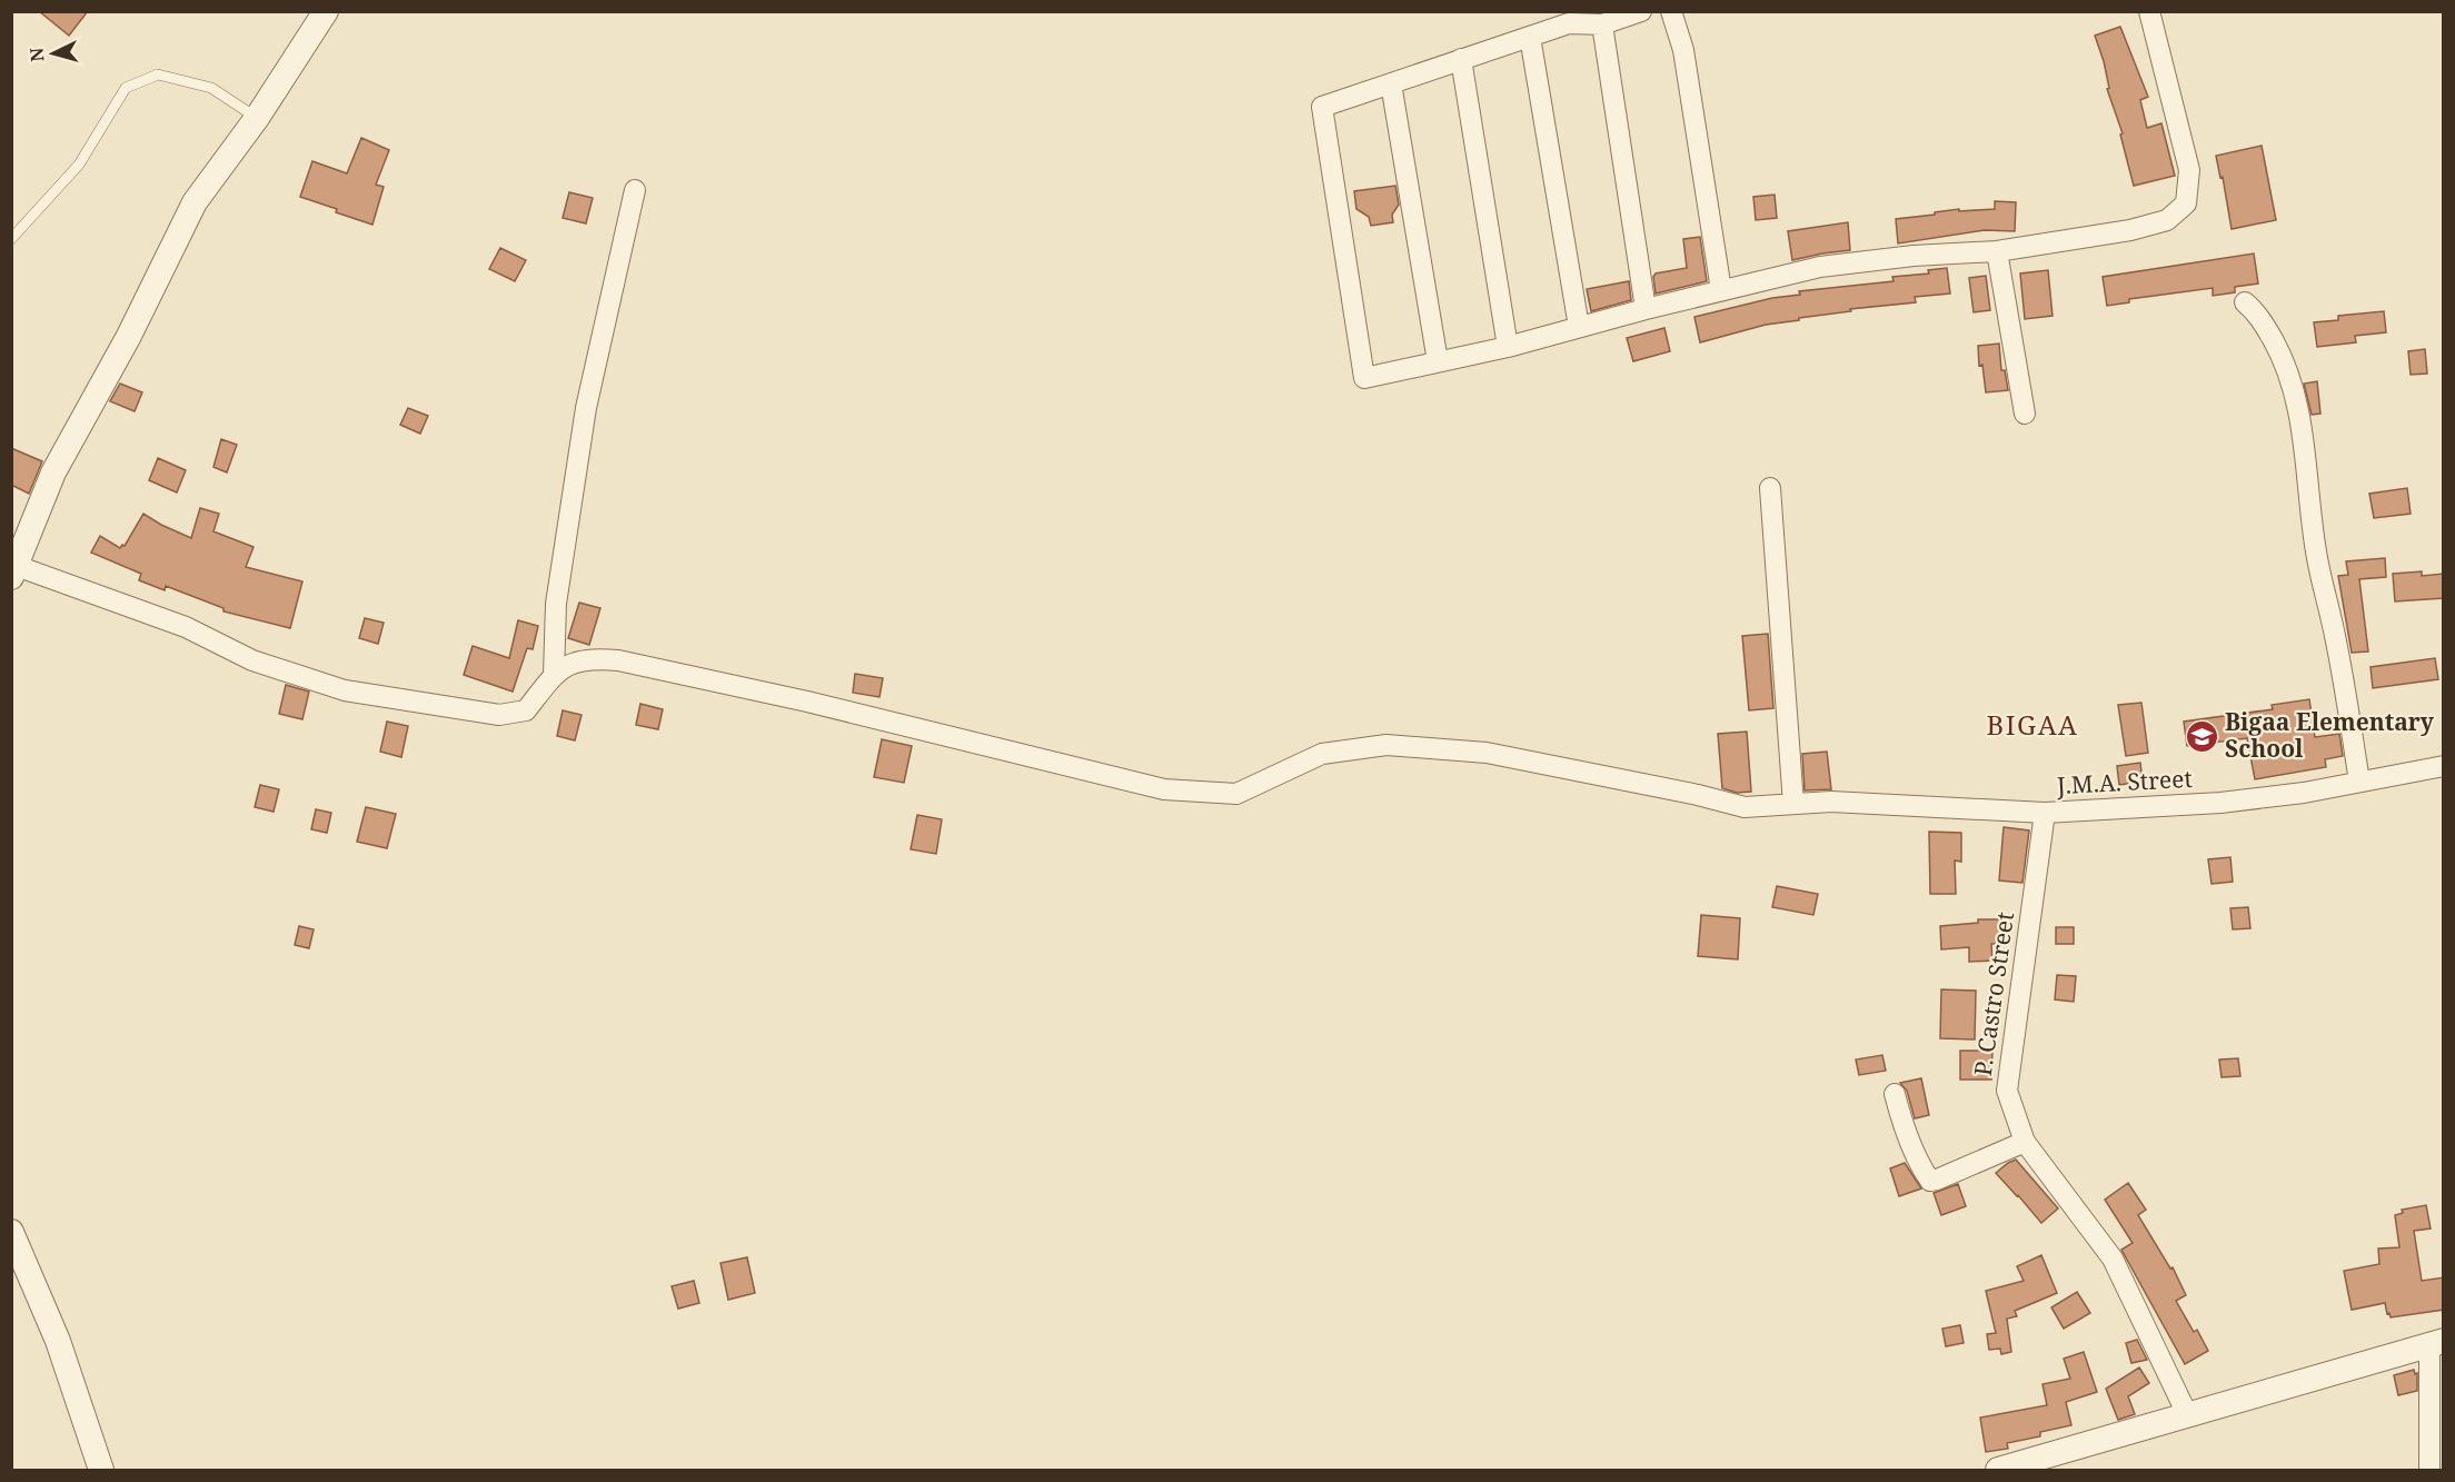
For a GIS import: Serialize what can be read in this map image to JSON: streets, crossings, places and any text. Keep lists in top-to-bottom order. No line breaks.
{"streets":{"street":["J.M.A. Street","P. Castro Street"]},"crossings":[["J.M.A. Street","P. Castro Street"]],"districts":["BIGAA"],"places":{"school or university":["Bigaa Elementary School"]},"north":"left"}
